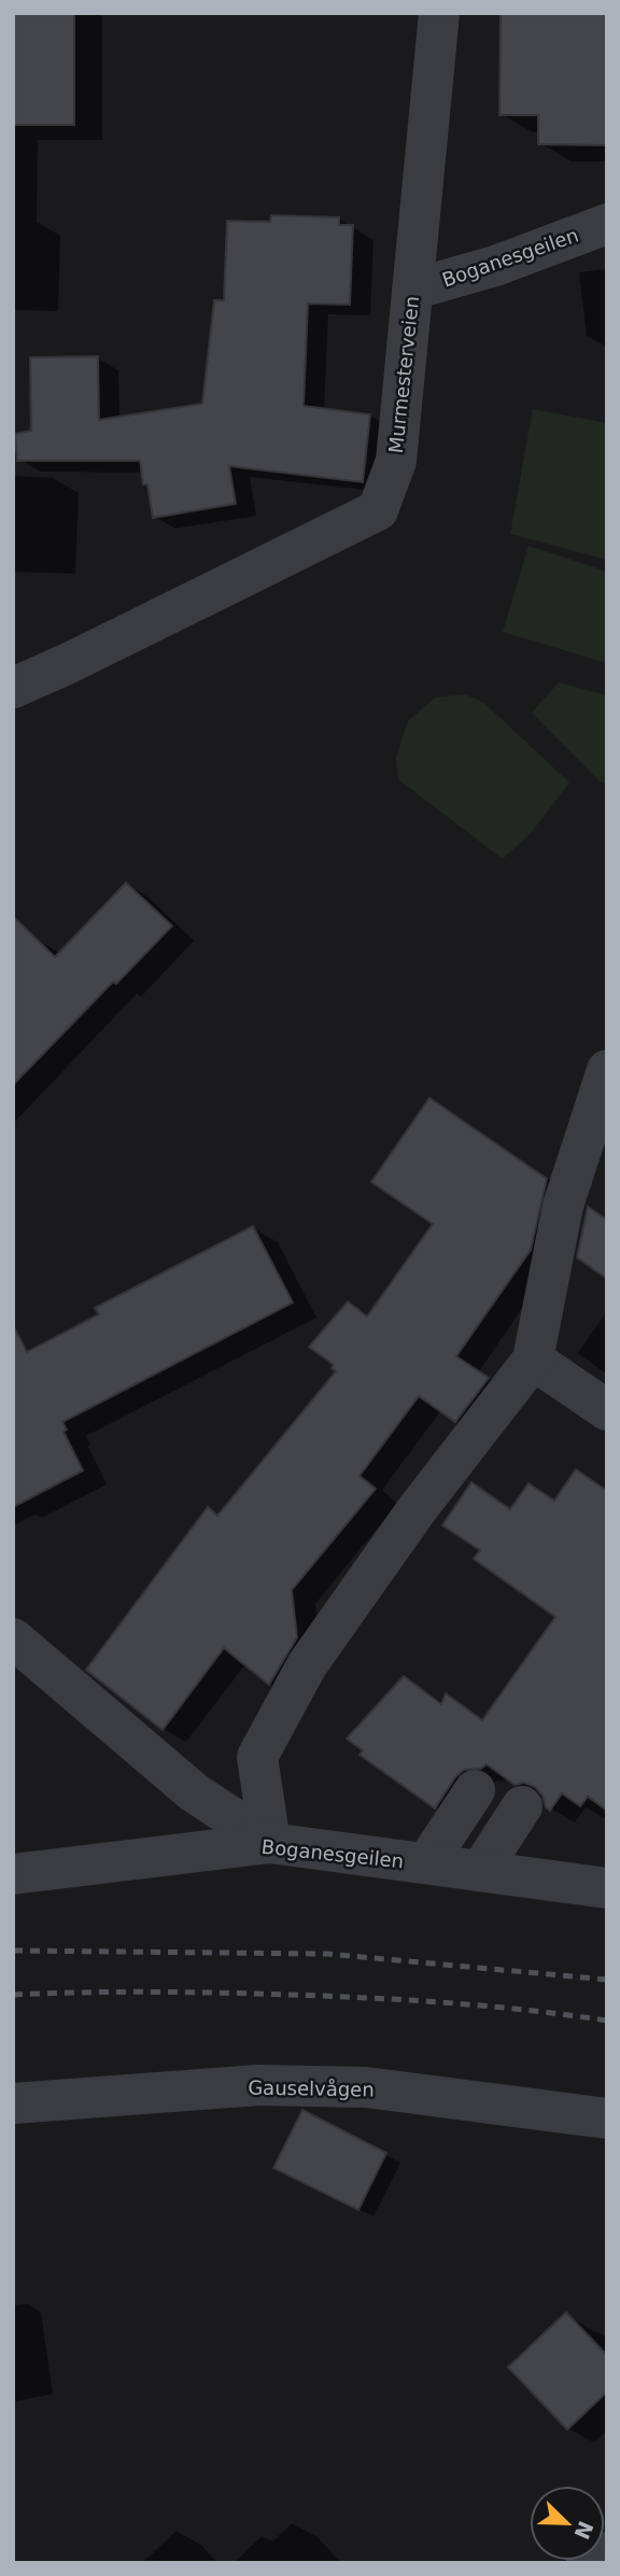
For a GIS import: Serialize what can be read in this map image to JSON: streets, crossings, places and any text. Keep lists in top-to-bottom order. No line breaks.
{"streets":{"street":["Boganesgeilen","Murmesterveien","Gauselvågen"]},"crossings":[["Boganesgeilen","Murmesterveien"]],"north":"bottom right"}
